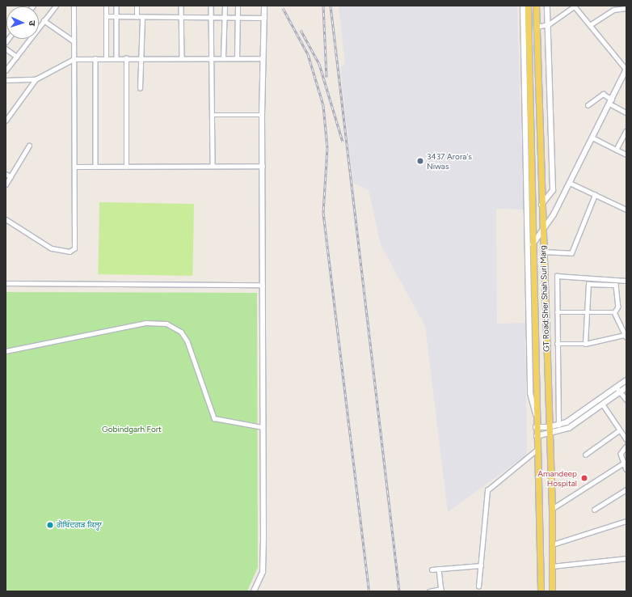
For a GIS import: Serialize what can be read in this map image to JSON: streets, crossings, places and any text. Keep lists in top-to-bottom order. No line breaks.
{"streets":{"main road":["GT Road;Sher Shah Suri Marg"]},"parks":["Gobindgarh Fort"],"places":["3437 Arora's Niwas","Amandeep Hospital","ਗੋਬਿੰਦਗੜ ਕਿਲ੍ਹਾ"],"north":"right"}
